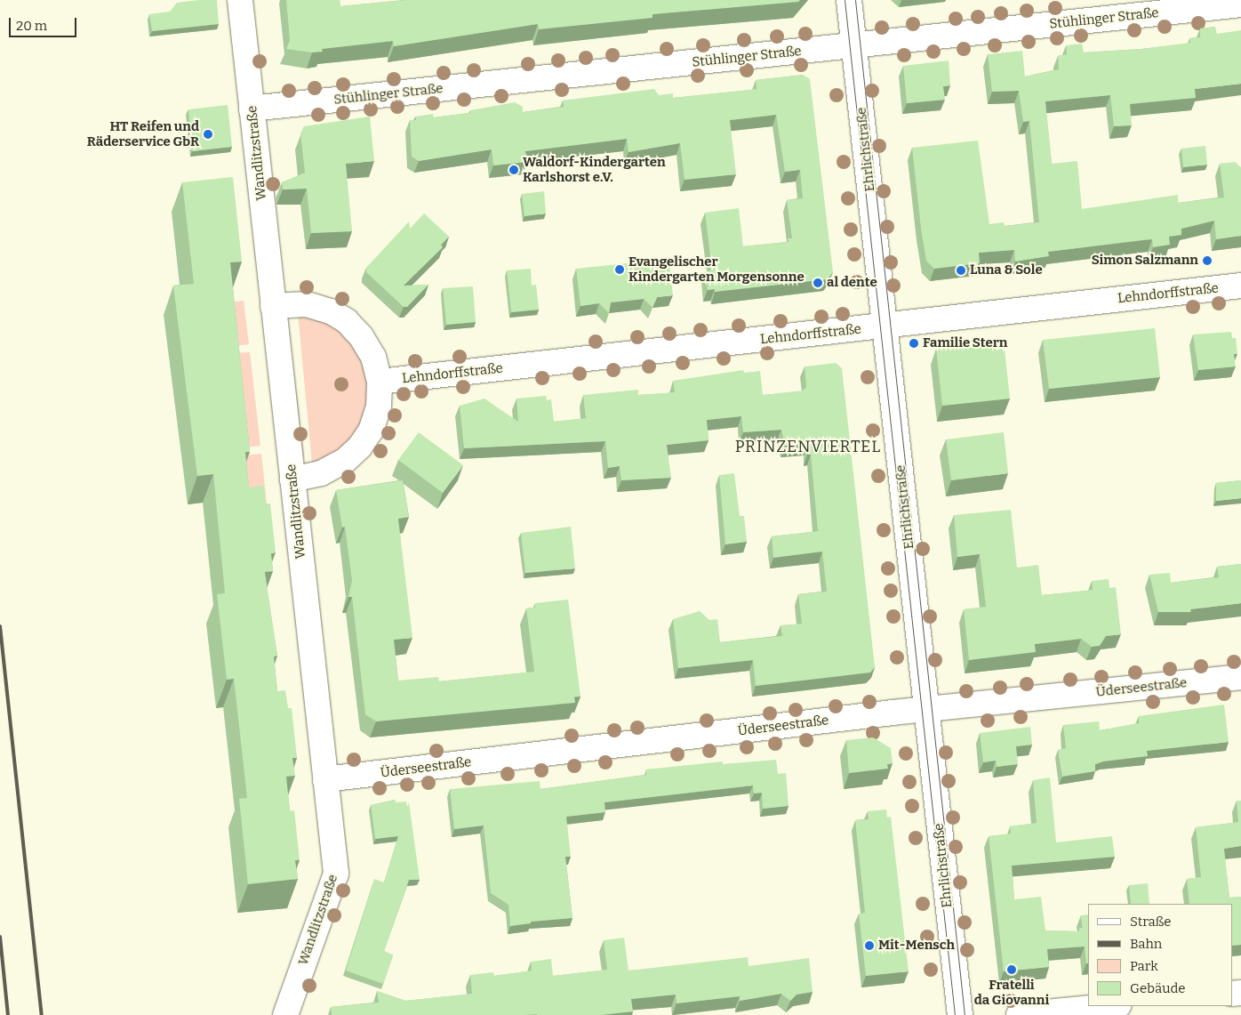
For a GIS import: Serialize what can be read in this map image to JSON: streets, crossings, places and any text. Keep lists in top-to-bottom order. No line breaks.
{"streets":{"street":["Stühlinger Straße","Ehrlichstraße","Wandlitzstraße","Lehndorffstraße","Üderseestraße"]},"crossings":[["Stühlinger Straße","Ehrlichstraße"],["Stühlinger Straße","Wandlitzstraße"],["Ehrlichstraße","Lehndorffstraße"],["Ehrlichstraße","Üderseestraße"],["Wandlitzstraße","Üderseestraße"]],"districts":["PRINZENVIERTEL"],"places":["HT Reifen und Räderservice GbR","Waldorf-Kindergarten Karlshorst e.V.","Simon Salzmann","Evangelischer Kindergarten Morgensonne","Luna & Sole","al dente","Familie Stern","Mit-Mensch","Fratelli da Giovanni"],"legend":["Straße","Bahn","Park","Gebäude"],"scale_bar":"20 m"}
